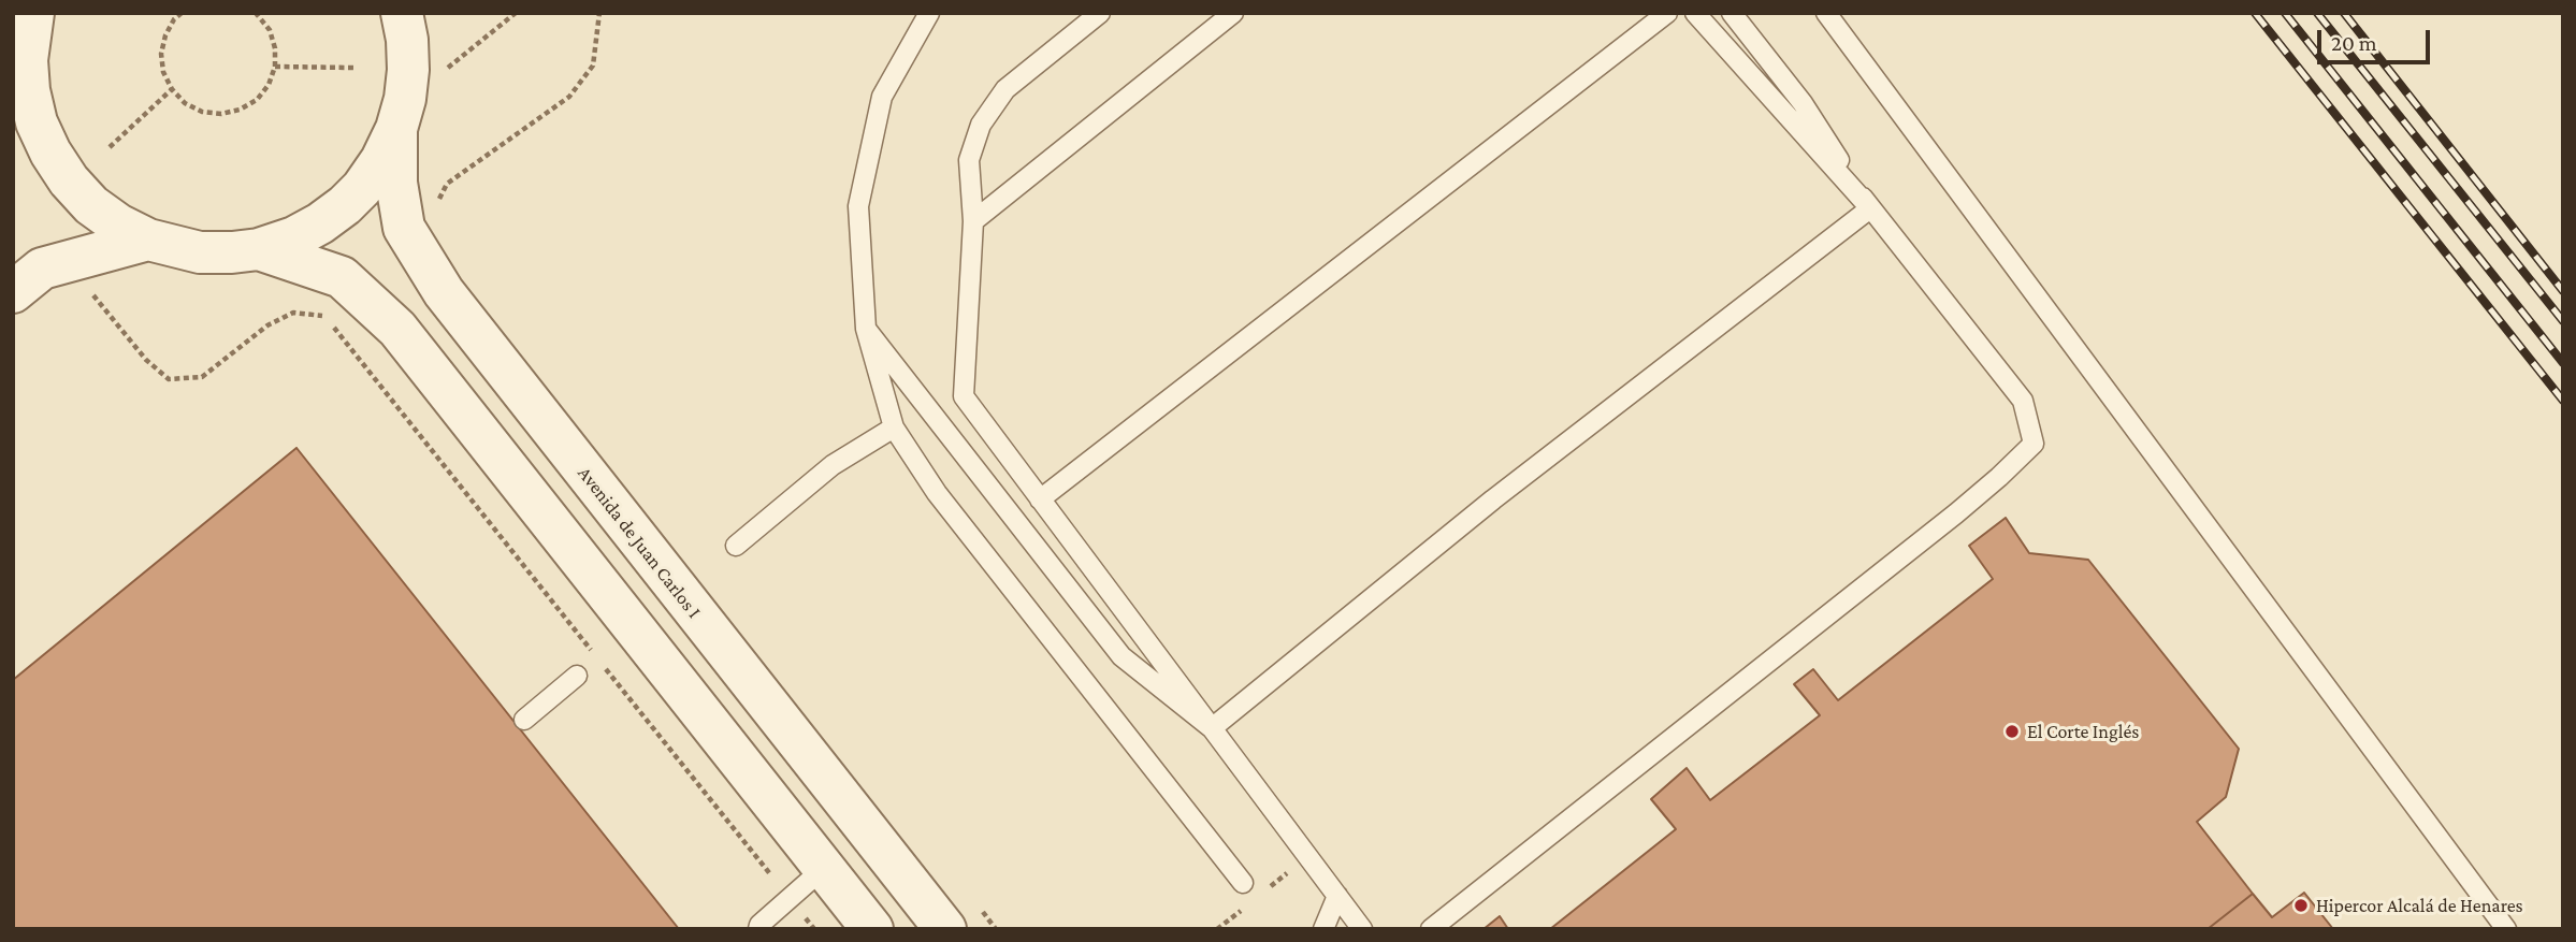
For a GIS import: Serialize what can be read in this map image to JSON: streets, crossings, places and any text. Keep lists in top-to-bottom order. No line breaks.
{"streets":{"street":["Avenida de Juan Carlos I"]},"places":["El Corte Inglés","Hipercor Alcalá de Henares"],"scale_bar":"20 m"}
